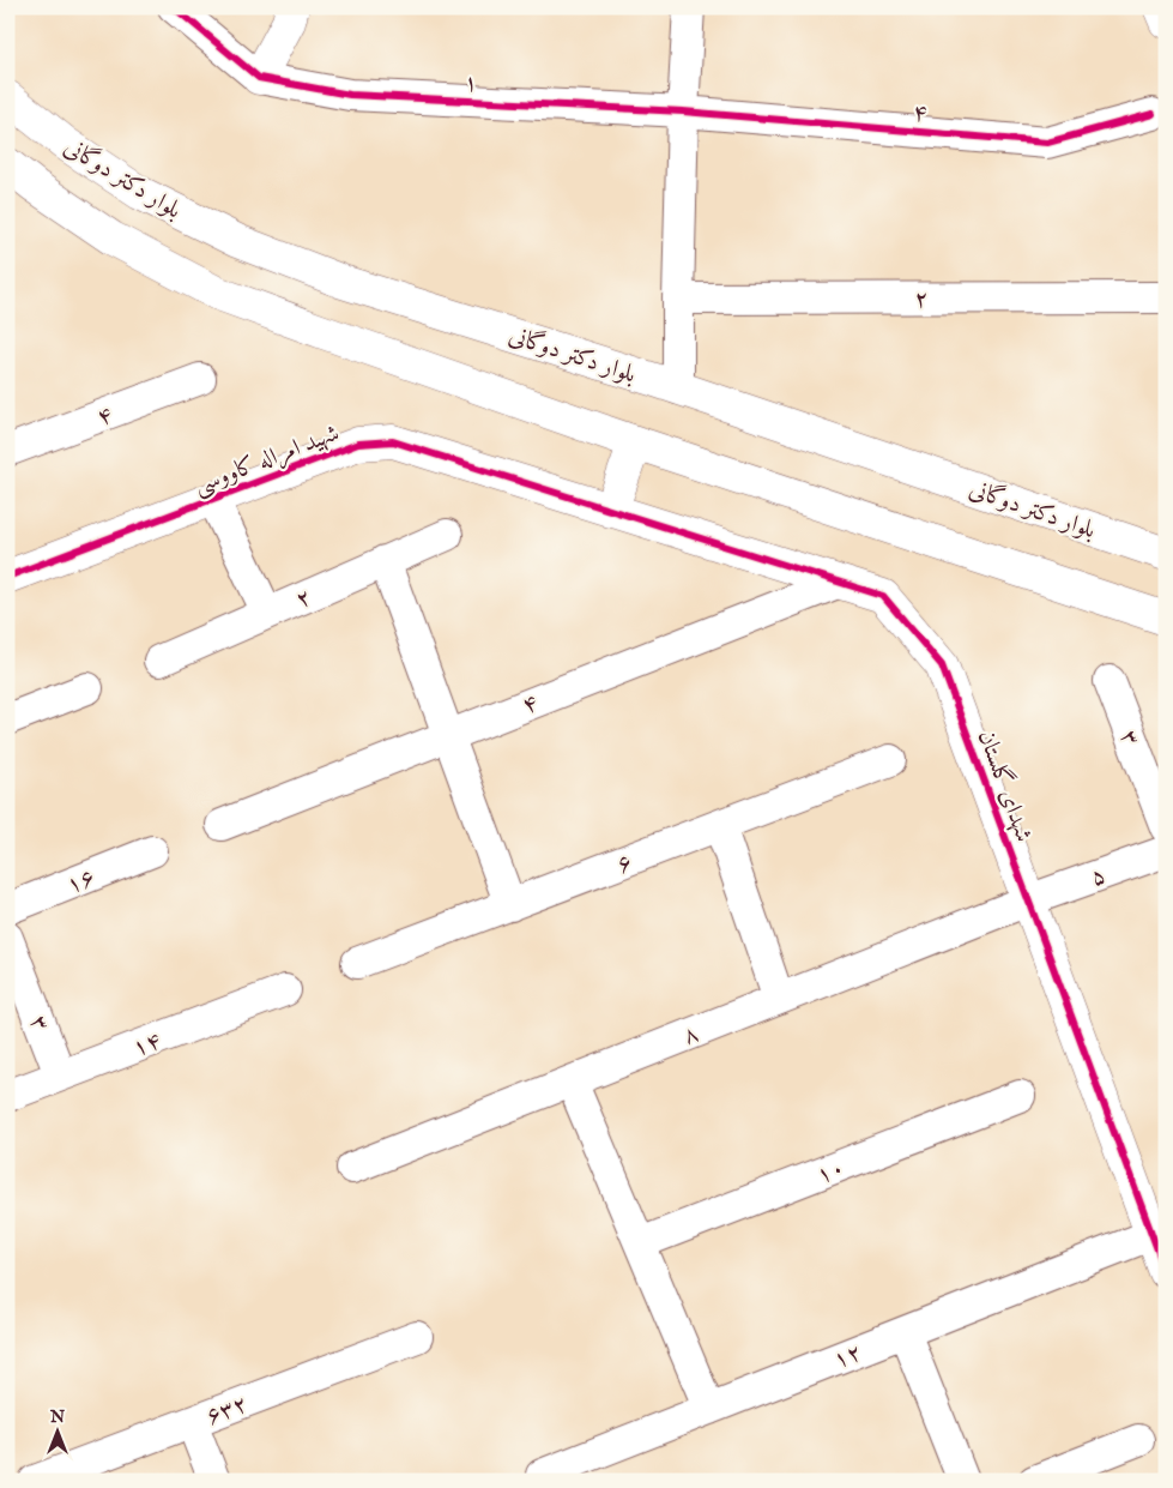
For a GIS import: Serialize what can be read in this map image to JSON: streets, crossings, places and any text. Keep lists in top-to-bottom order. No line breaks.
{"streets":{"main road":["بلوار دکتر دوگانی","شهید امراله کاووسی","شهدای گلستان"],"street":["۱","۴","۲","۳","۶","۵","۱۶","۸","۱۴","۱۰","۱۲","۶۳۲"]},"crossings":[["۱","۴"],["۴","شهدای گلستان"],["شهید امراله کاووسی","شهدای گلستان"],["۳","۱۴"],["شهدای گلستان","۵"],["شهدای گلستان","۸"],["شهدای گلستان","۱۲"],["۵","۸"]],"north":"top"}
